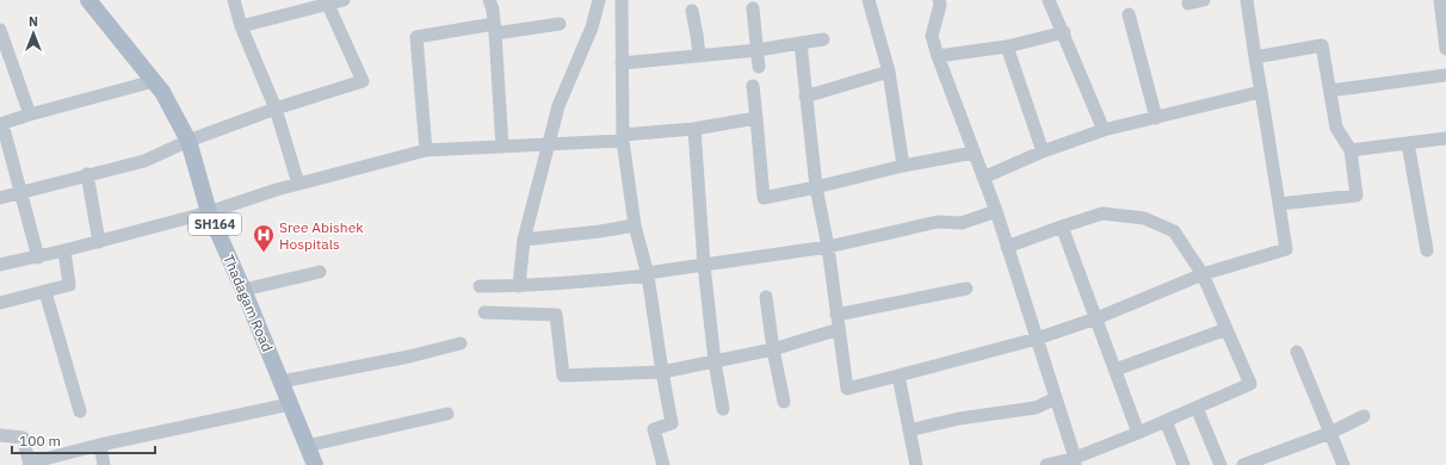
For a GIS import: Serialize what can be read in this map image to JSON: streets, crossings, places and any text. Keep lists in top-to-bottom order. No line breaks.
{"streets":{"main road":["SH164","Thadagam Road"]},"places":{"hospital":["Sree Abishek Hospitals"]},"scale_bar":"100 m","north":"top"}
